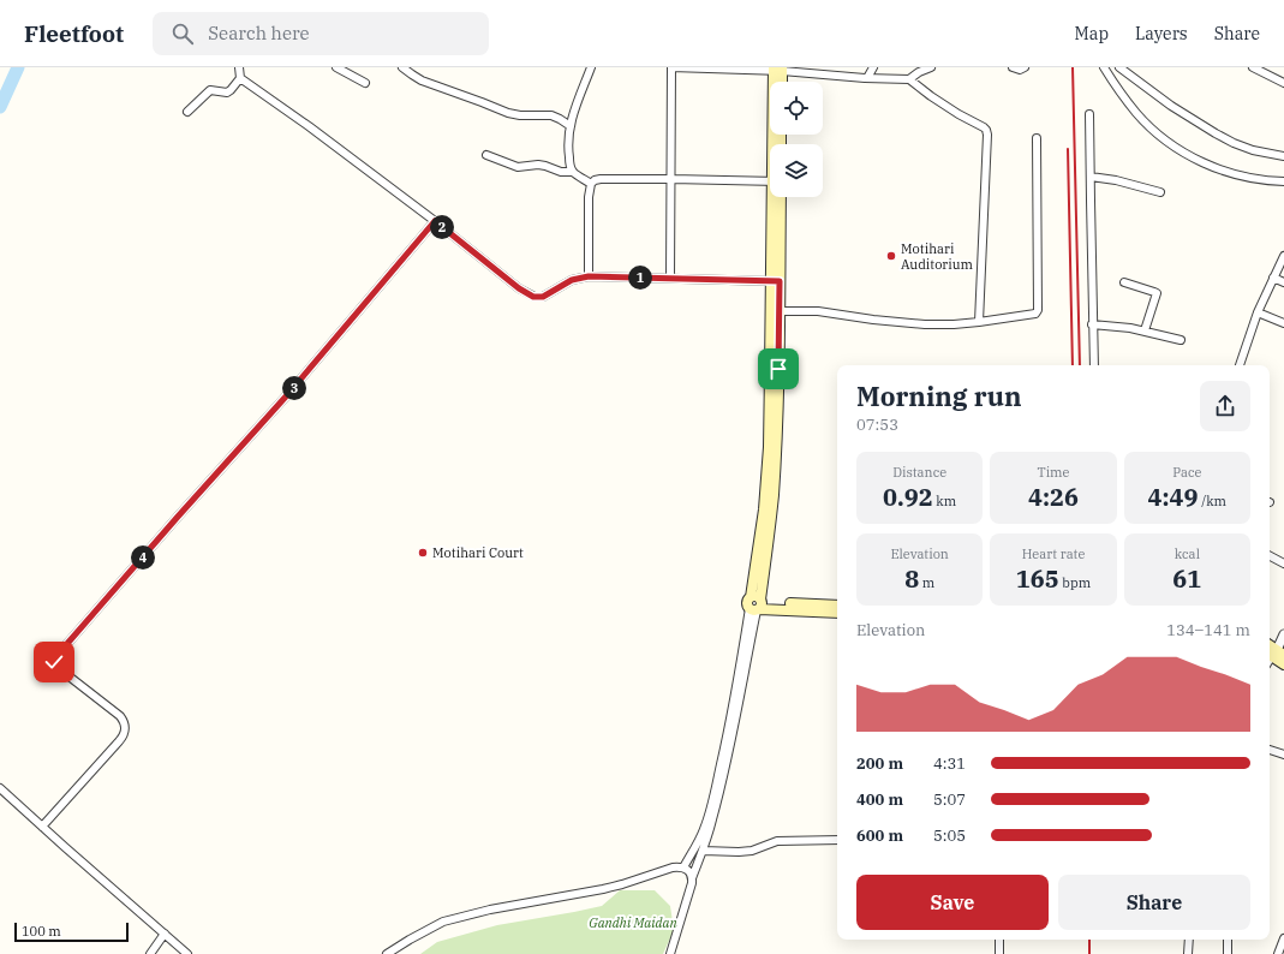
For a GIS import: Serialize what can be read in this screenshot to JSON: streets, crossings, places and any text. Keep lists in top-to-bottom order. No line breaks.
{"parks":["Gandhi Maidan"],"places":["Motihari Auditorium","Motihari Court"],"scale_bar":"100 m","page":{"header":"Fleetfoot","search":"Search here","nav":["Map","Layers","Share"],"pins":["2","1","3","4"],"heading":["Morning run","07:53"],"stats":[["Distance","0.92 km"],["Time","4:26"],["Pace","4:49 /km"],["Elevation","8 m"],["Heart rate","165 bpm"],["kcal","61"]],"chart":["Elevation","134–141 m"],"list":[{"name":"200 m","note":"4:31"},{"name":"400 m","note":"5:07"},{"name":"600 m","note":"5:05"}],"buttons":["Save","Share"],"scale":"100 m"}}
